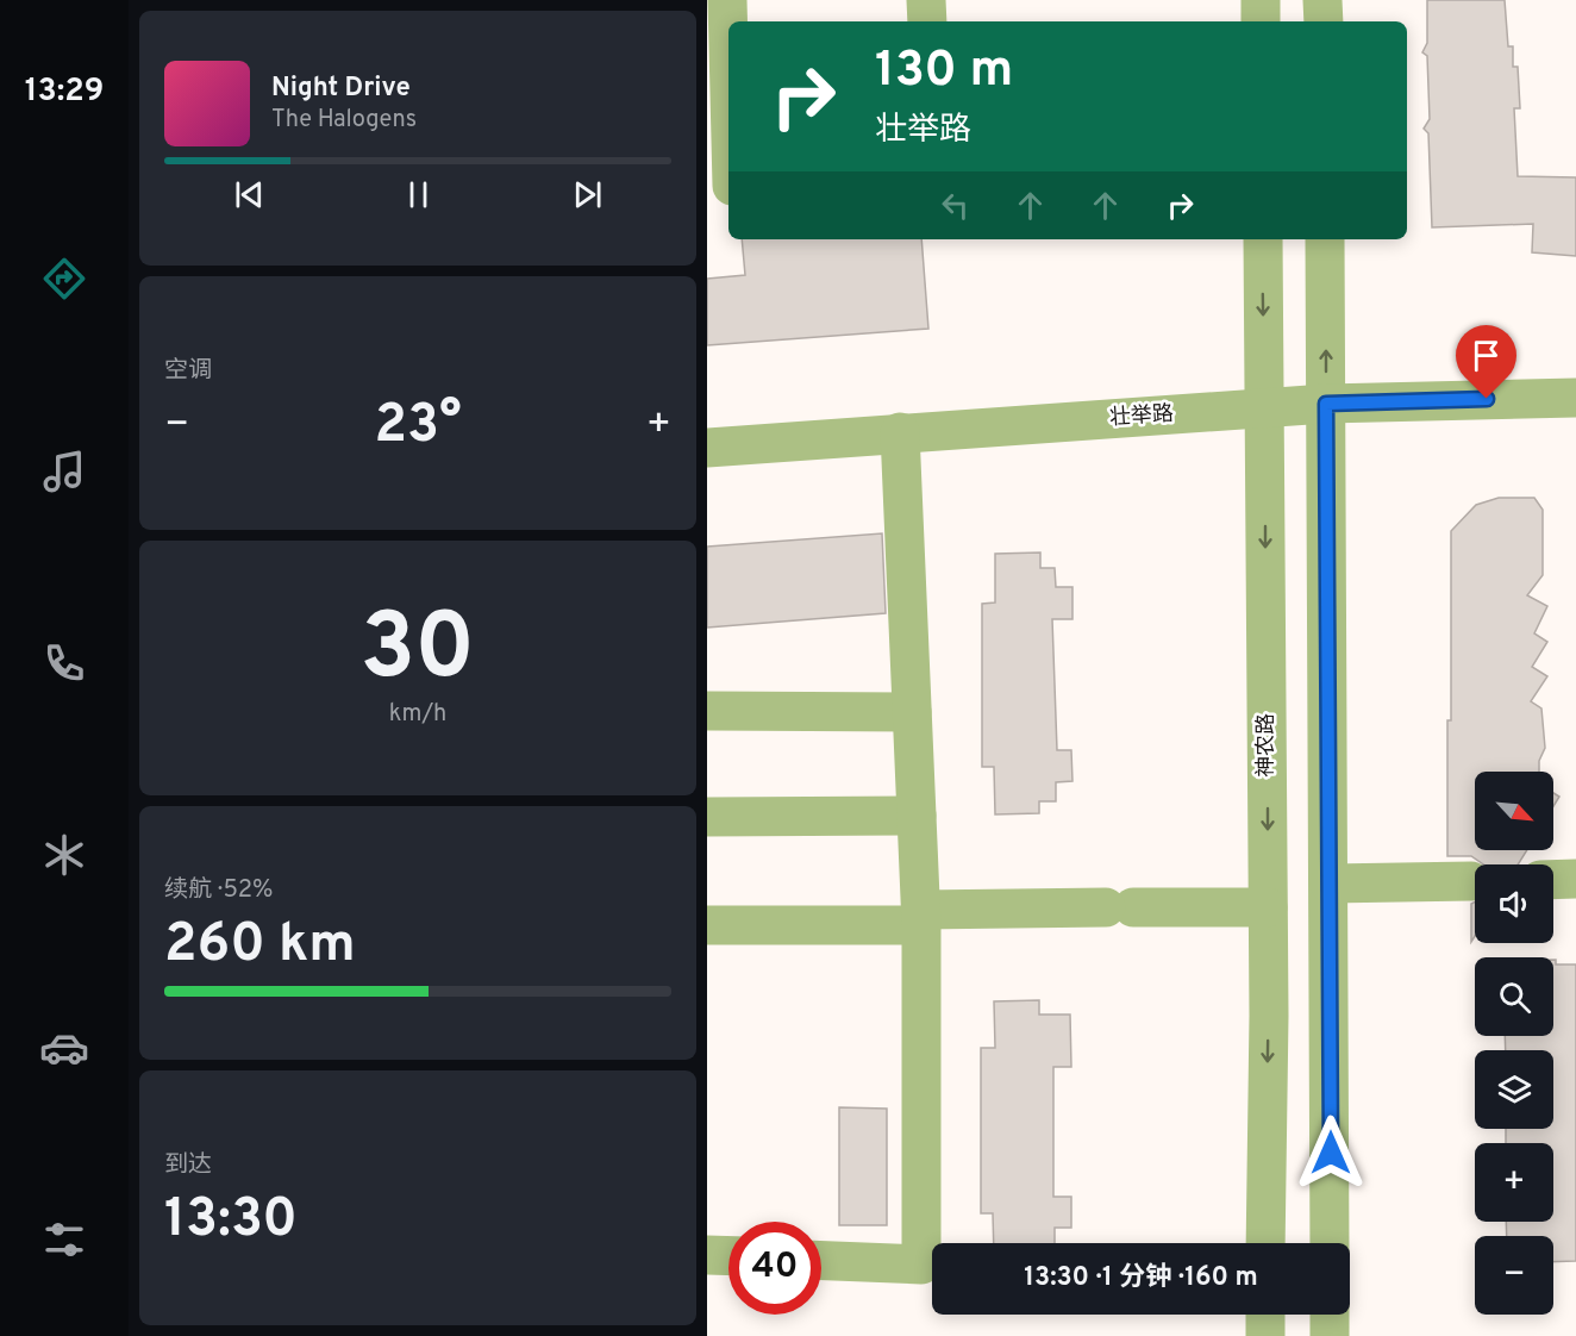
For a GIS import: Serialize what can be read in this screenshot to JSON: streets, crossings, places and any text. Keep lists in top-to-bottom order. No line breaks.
{"streets":{"street":["壮举路","神农路"]},"crossings":[["壮举路","神农路"]],"north":"bottom right","page":{"tabs":"13:29","turn":["130 m","壮举路"],"song":["Night Drive","The Halogens"],"tile":["空调",["30","km/h"],["续航 · 52%","260 km"],["到达","13:30"]],"heat":["−","23°","+"],"map_buttons":["+","−"],"limit":"40","trip":"13:30 · 1 分钟 · 160 m"}}
